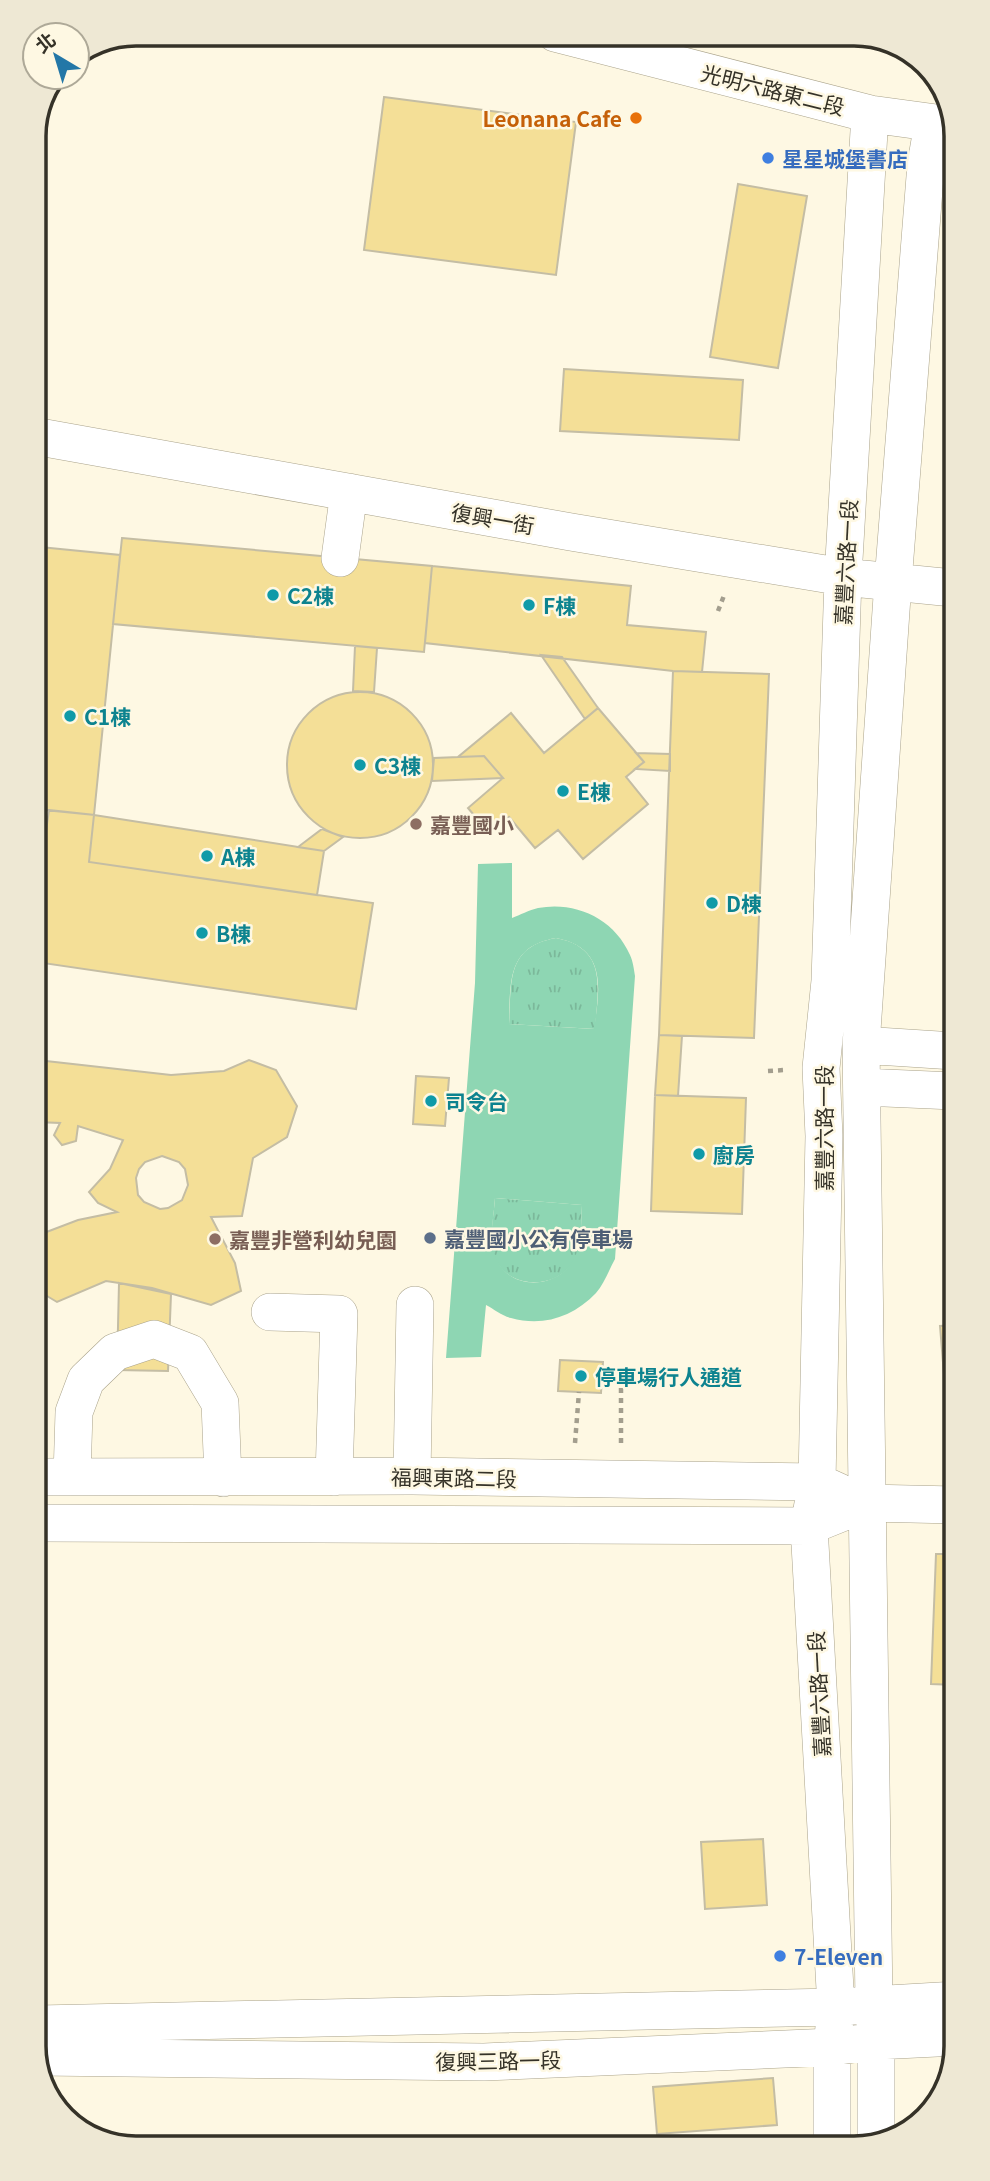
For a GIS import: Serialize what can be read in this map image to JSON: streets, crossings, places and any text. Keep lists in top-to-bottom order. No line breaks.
{"streets":{"street":["光明六路東二段","復興一街","嘉豐六路一段","福興東路二段","復興三路一段"]},"crossings":[["光明六路東二段","嘉豐六路一段"],["復興一街","嘉豐六路一段"],["嘉豐六路一段","福興東路二段"],["嘉豐六路一段","復興三路一段"]],"places":["Leonana Cafe","星星城堡書店","C2棟","F棟","C1棟","C3棟","E棟","嘉豐國小","A棟","D棟","B棟","司令台","廚房","嘉豐國小公有停車場","嘉豐非營利幼兒園","停車場行人通道","7-Eleven"],"north":"top left"}
